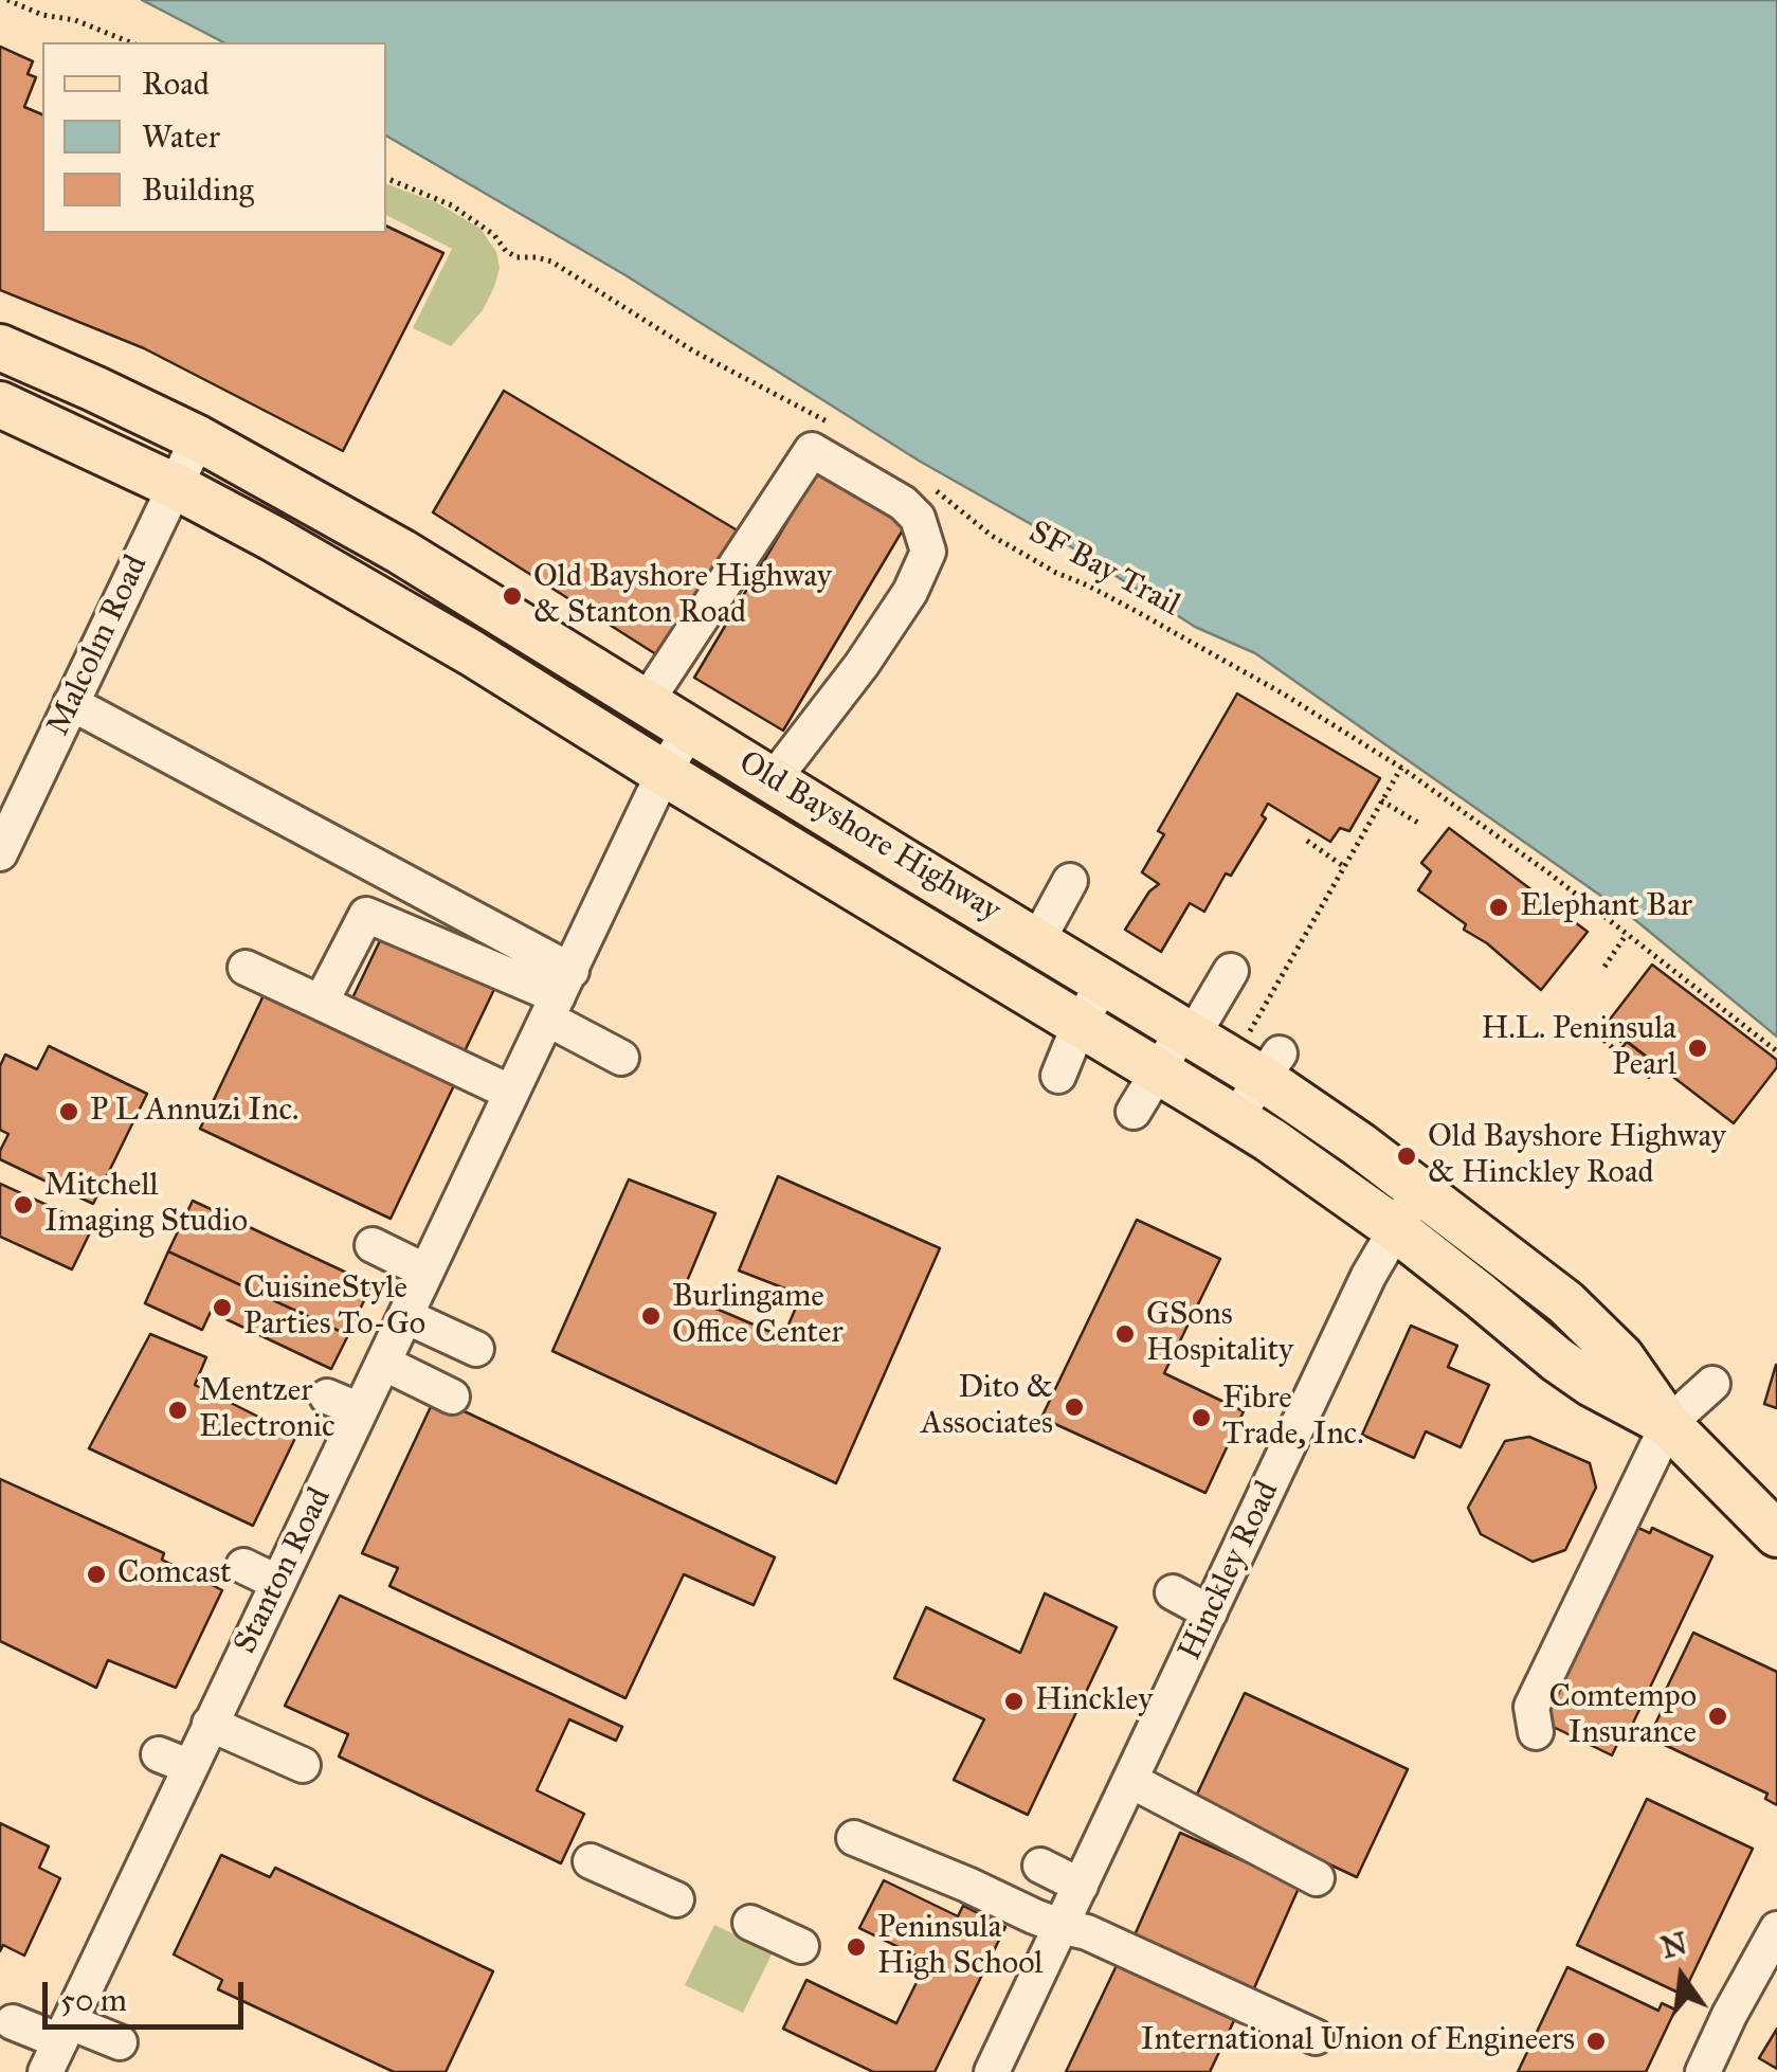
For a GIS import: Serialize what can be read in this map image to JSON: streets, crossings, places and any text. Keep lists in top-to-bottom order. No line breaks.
{"streets":{"main road":["Old Bayshore Highway"],"street":["Malcolm Road","Stanton Road","Hinckley Road"],"path":["SF Bay Trail"]},"crossings":[["Malcolm Road","Old Bayshore Highway"],["Old Bayshore Highway","Stanton Road"],["Old Bayshore Highway","Hinckley Road"]],"places":["Old Bayshore Highway & Stanton Road","Elephant Bar","H.L. Peninsula Pearl","P L Annuzi Inc.","Old Bayshore Highway & Hinckley Road","Mitchell Imaging Studio","CuisineStyle Parties To-Go","Burlingame Office Center","GSons Hospitality","Dito & Associates","Mentzer Electronic","Fibre Trade, Inc.","Comcast","Hinckley","Comtempo Insurance","Peninsula High School","International Union of Engineers"],"legend":["Road","Water","Building"],"scale_bar":"50 m","north":"top"}
